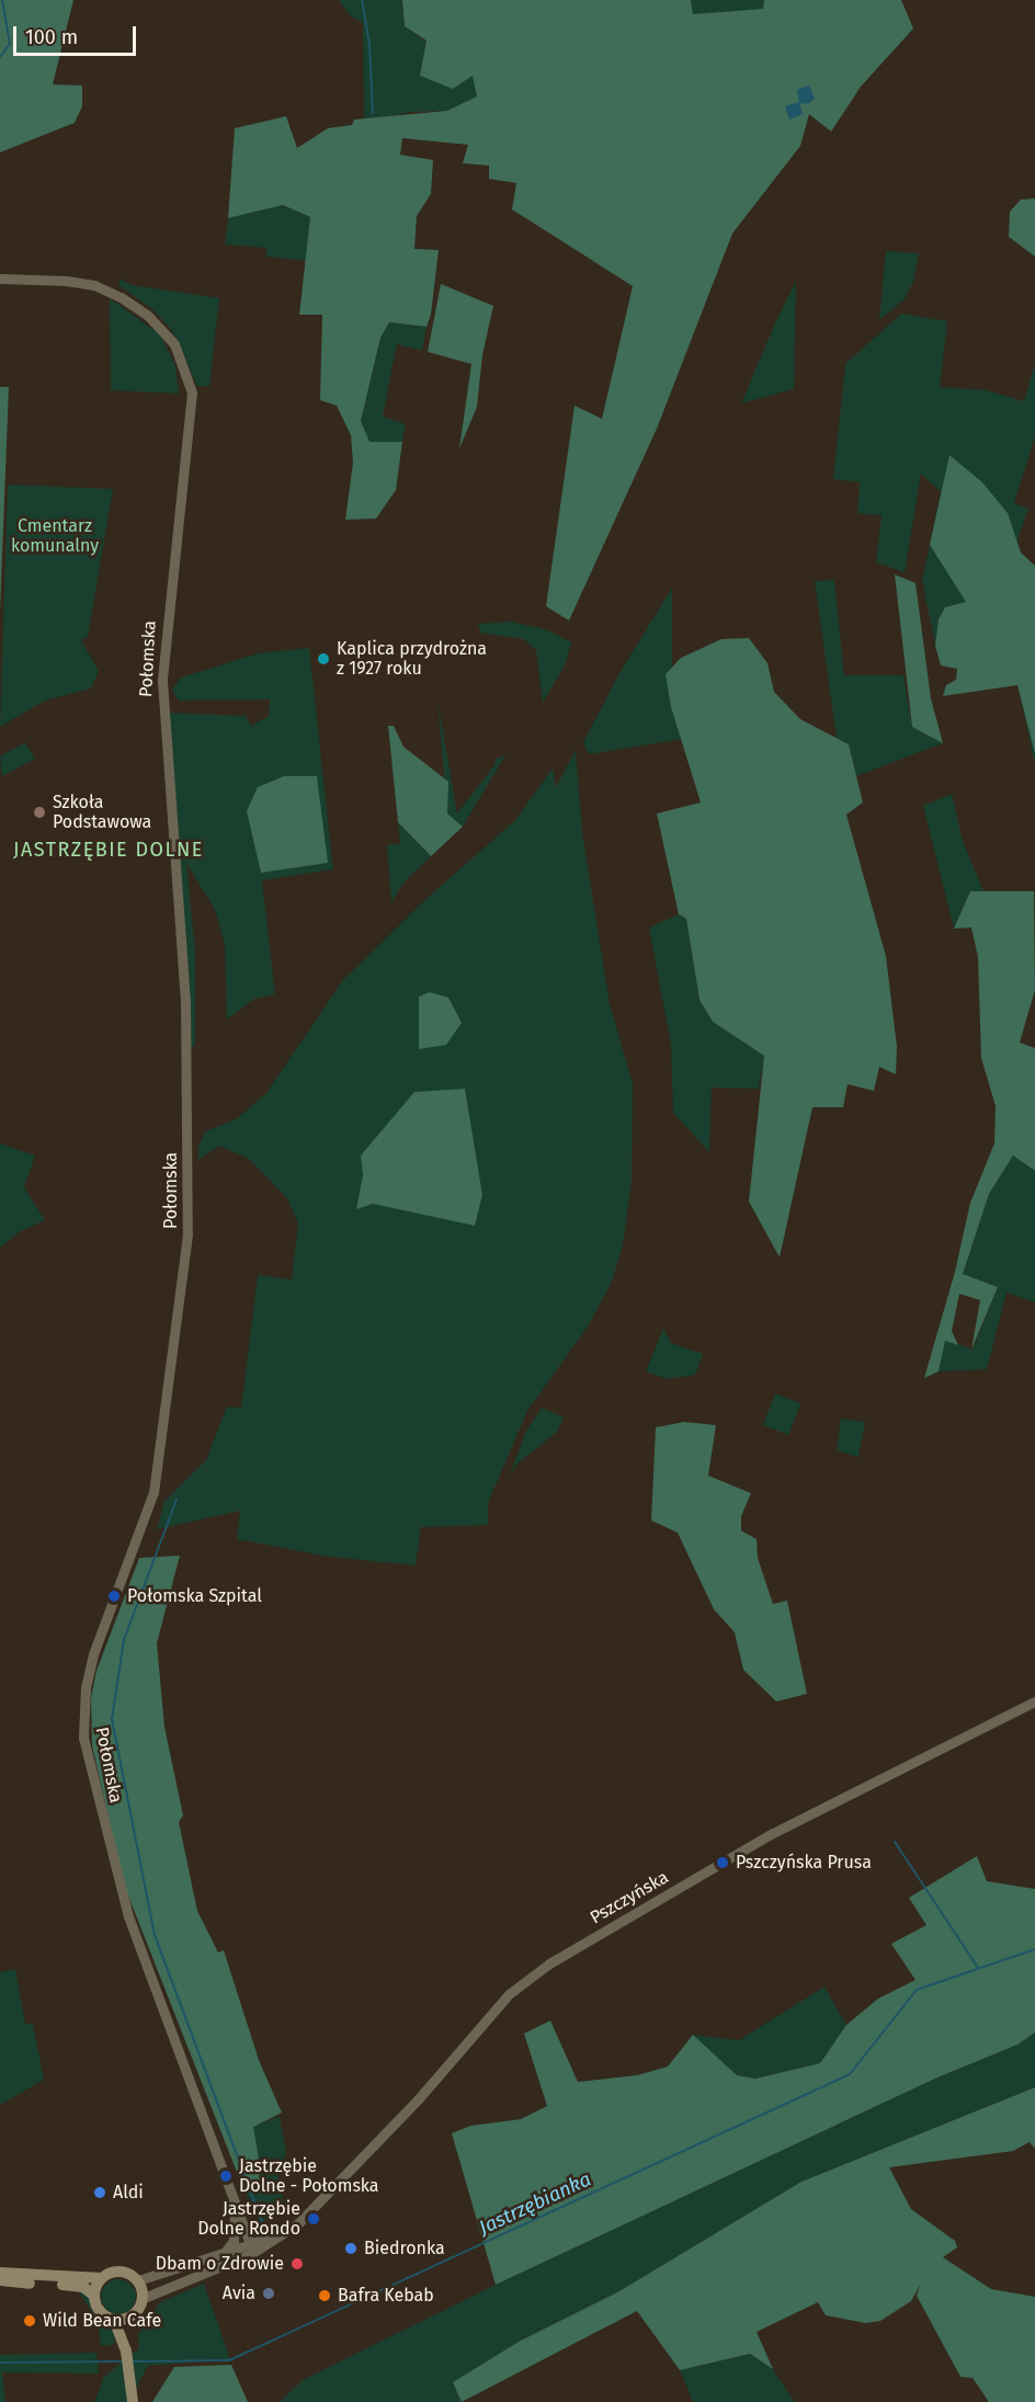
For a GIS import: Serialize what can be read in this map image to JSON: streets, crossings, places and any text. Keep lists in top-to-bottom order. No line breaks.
{"streets":{"street":["Połomska","Pszczyńska"]},"crossings":[["Połomska","Pszczyńska"]],"districts":["JASTRZĘBIE DOLNE"],"water":["Jastrzębianka"],"parks":["Cmentarz komunalny"],"places":["Kaplica przydrożna z 1927 roku","Szkoła Podstawowa","Połomska Szpital","Pszczyńska Prusa","Jastrzębie Dolne - Połomska","Aldi","Jastrzębie Dolne Rondo","Biedronka","Dbam o Zdrowie","Avia","Bafra Kebab","Wild Bean Cafe"],"scale_bar":"100 m"}
